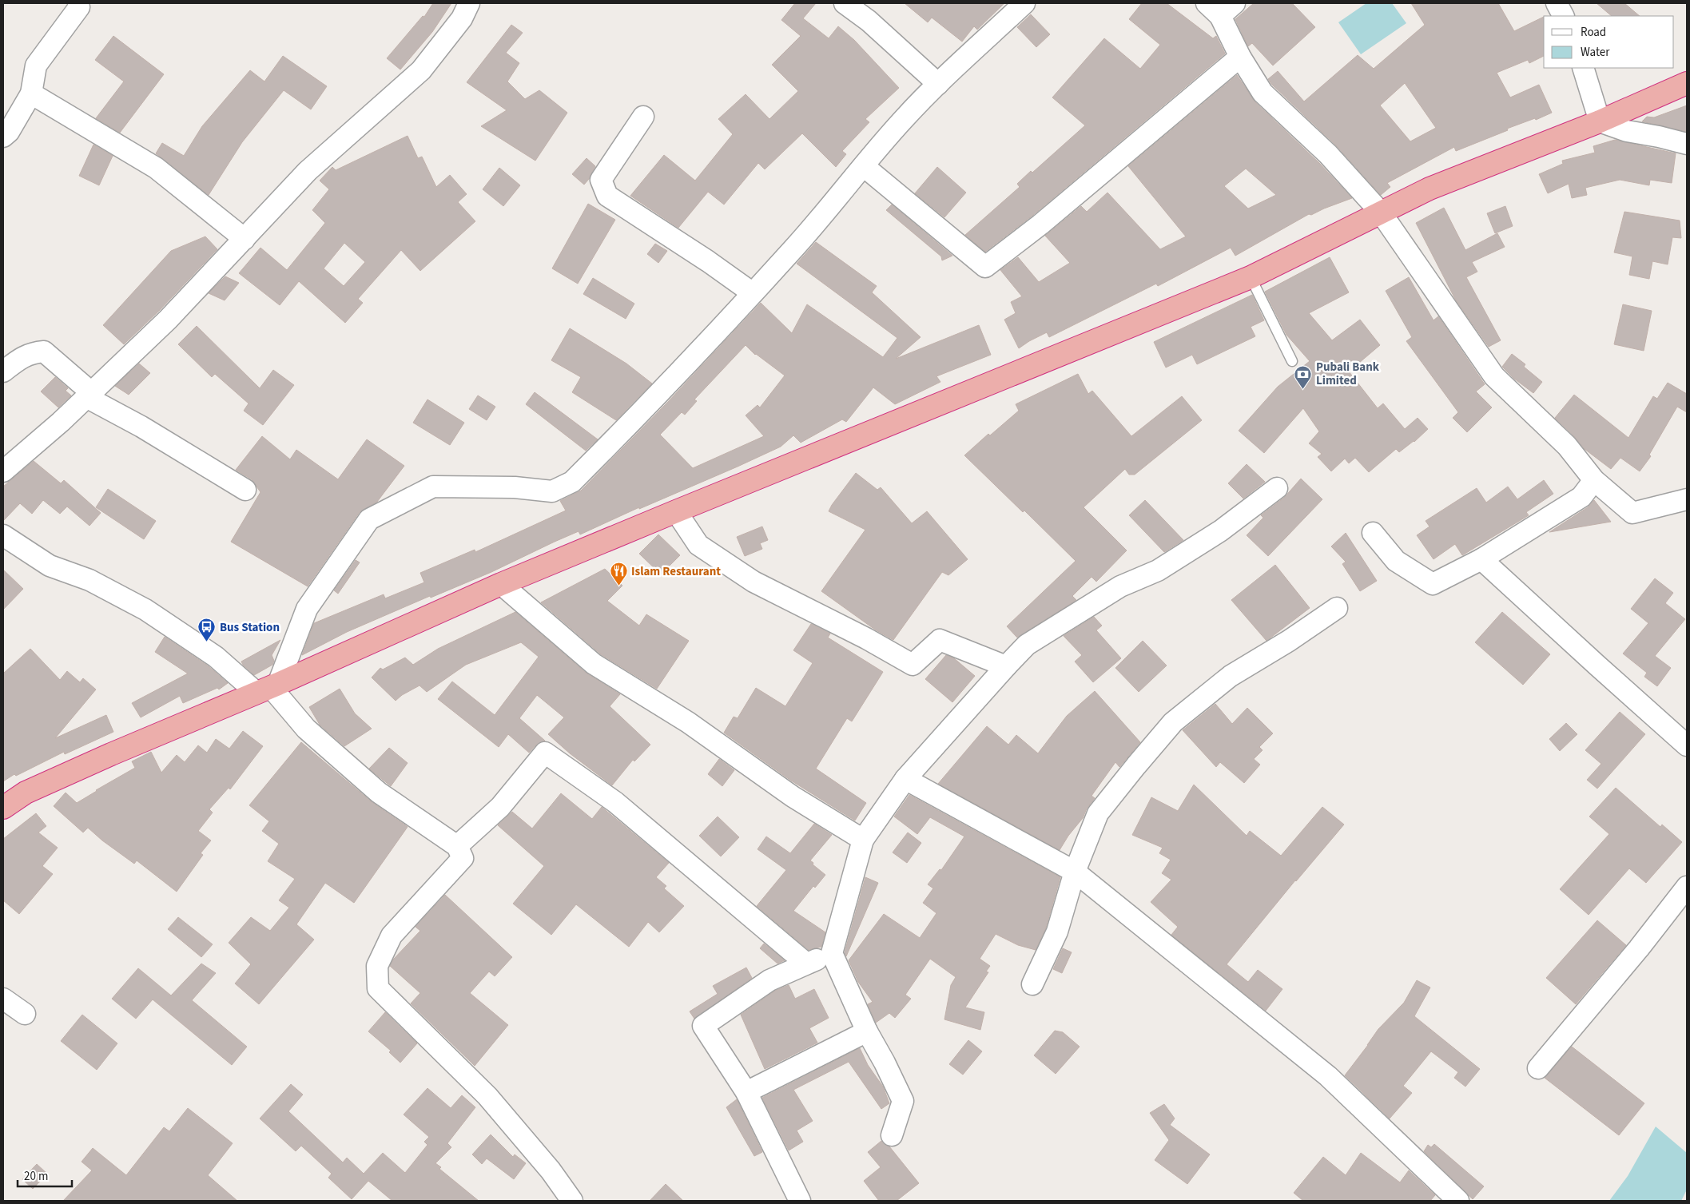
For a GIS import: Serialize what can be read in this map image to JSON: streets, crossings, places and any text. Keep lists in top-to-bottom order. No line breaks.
{"places":{"bank":["Pubali Bank Limited"],"restaurant":["Islam Restaurant"],"bus stop":["Bus Station"]},"legend":["Road","Water"],"scale_bar":"20 m"}
